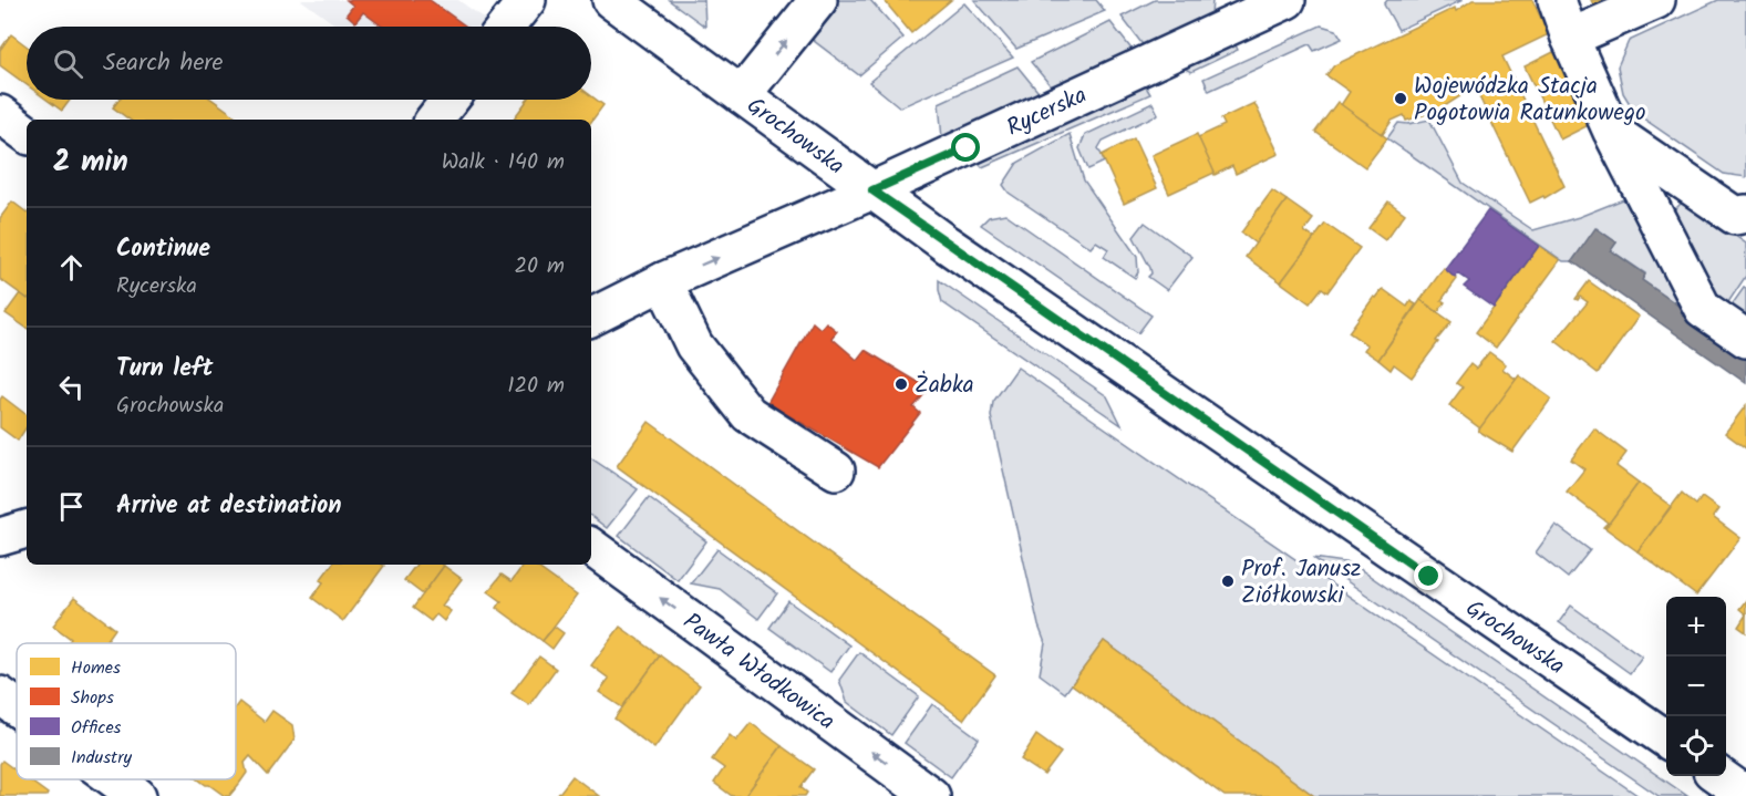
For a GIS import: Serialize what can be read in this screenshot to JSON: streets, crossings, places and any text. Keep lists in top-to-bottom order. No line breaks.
{"streets":{"street":["Rycerska","Grochowska","Pawła Włodkowica"]},"crossings":[["Rycerska","Grochowska"]],"places":["Wojewódzka Stacja Pogotowia Ratunkowego","Żabka","Prof. Janusz Ziółkowski"],"legend":["Homes","Shops","Offices","Industry"],"page":{"search":"Search here","heading":["2 min","Walk · 140 m"],"list":[["Continue","Rycerska","20 m"],["Turn left","Grochowska","120 m"],"Arrive at destination"],"map_buttons":["+","−"]}}
